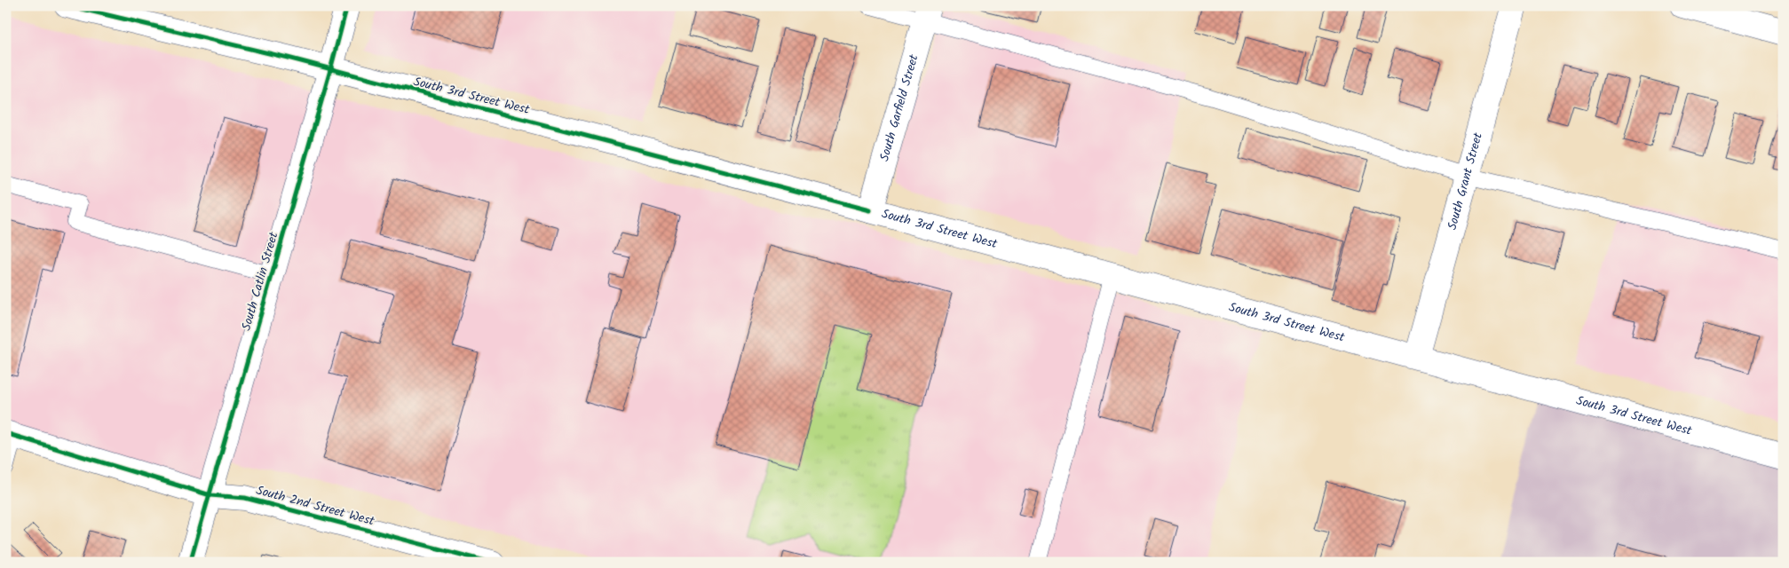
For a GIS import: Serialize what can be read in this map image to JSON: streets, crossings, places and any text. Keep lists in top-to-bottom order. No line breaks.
{"streets":{"main road":["South 3rd Street West","South Garfield Street","South Grant Street","South Catlin Street","South 2nd Street West"]},"crossings":[["South 3rd Street West","South Garfield Street"],["South 3rd Street West","South Grant Street"],["South 3rd Street West","South Catlin Street"],["South Catlin Street","South 2nd Street West"]]}
